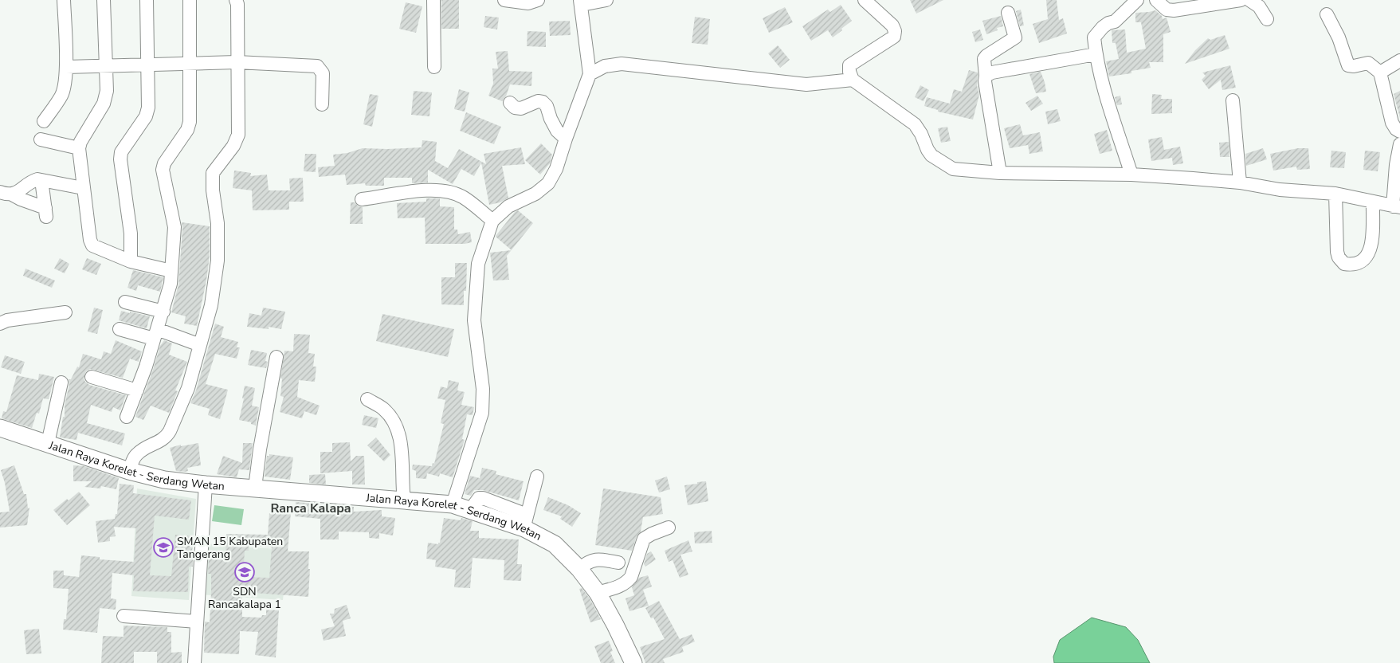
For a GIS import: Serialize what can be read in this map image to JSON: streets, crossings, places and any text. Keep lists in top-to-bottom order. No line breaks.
{"streets":{"main road":["Jalan Raya Korelet - Serdang Wetan"]},"districts":["Ranca Kalapa"],"places":{"school or university":["SMAN 15 Kabupaten Tangerang","SDN Rancakalapa 1"]}}
